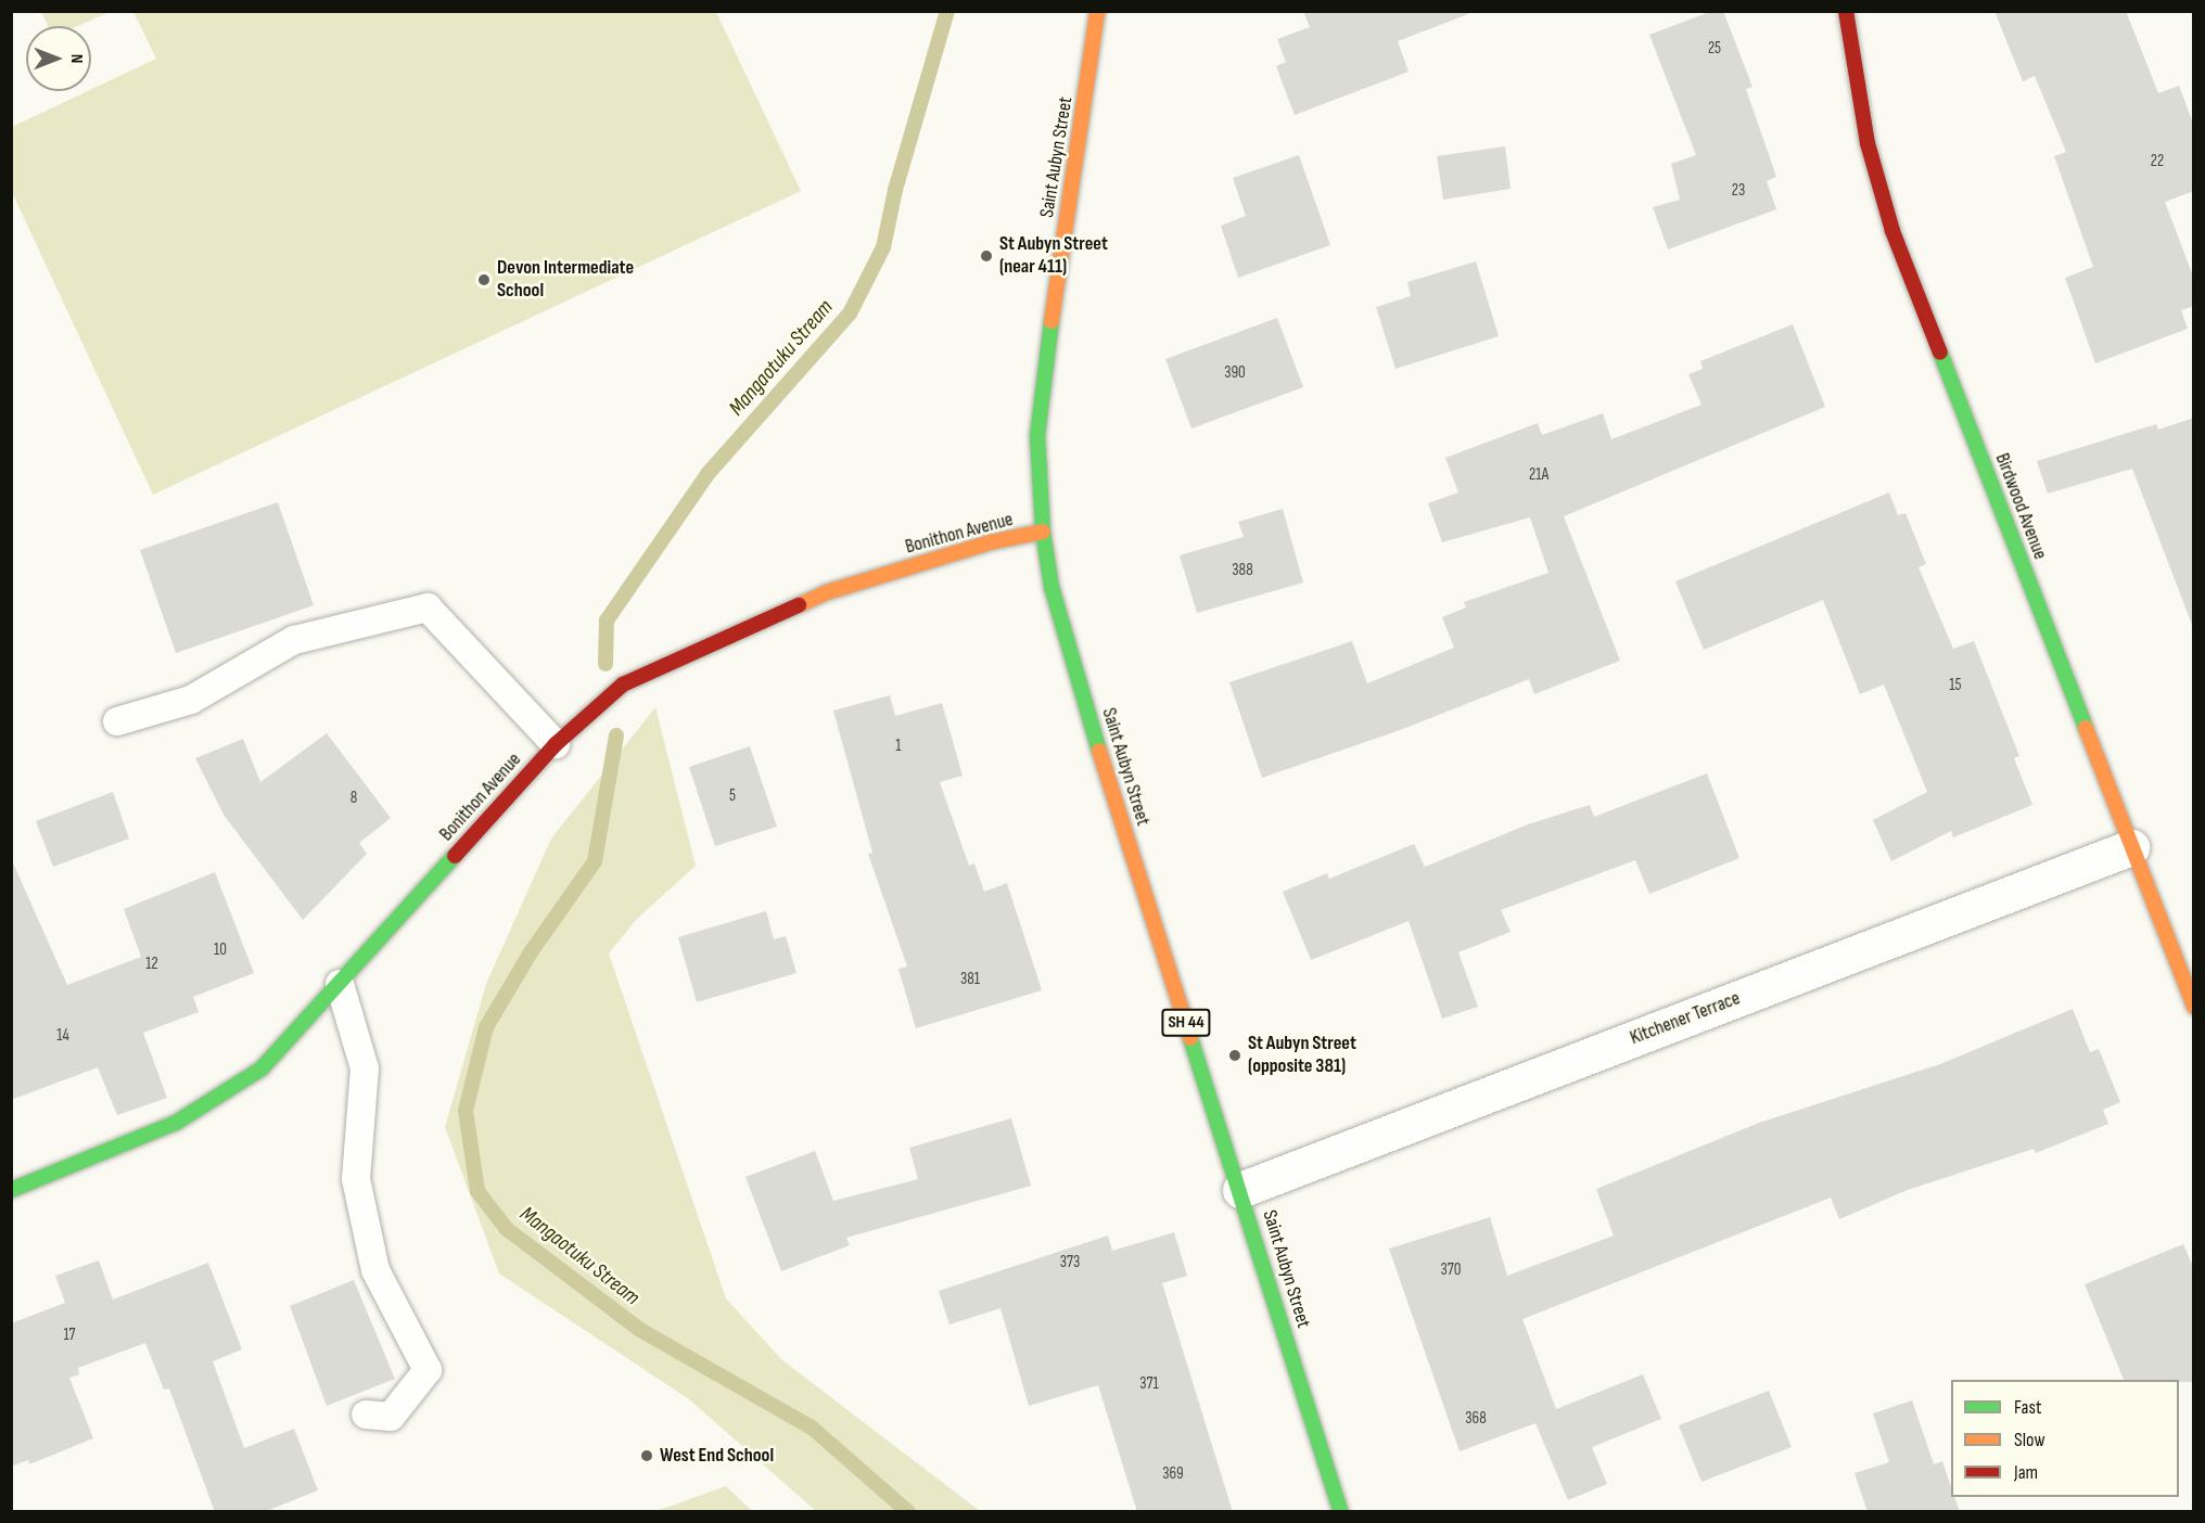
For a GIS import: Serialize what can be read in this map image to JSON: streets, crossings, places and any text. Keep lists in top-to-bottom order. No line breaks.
{"streets":{"main road":["Saint Aubyn Street","Birdwood Avenue","Bonithon Avenue","SH 44"],"street":["Kitchener Terrace"]},"crossings":[["Saint Aubyn Street","Bonithon Avenue"],["Saint Aubyn Street","Kitchener Terrace"],["Birdwood Avenue","Kitchener Terrace"]],"water":["Mangaotuku Stream"],"places":["St Aubyn Street (near 411)","Devon Intermediate School","St Aubyn Street (opposite 381)","West End School"],"house_numbers":["25","22","23","390","21A","388","15","1","5","8","10","12","381","14","373","370","17","371","368","369"],"legend":["Fast","Slow","Jam"],"north":"right"}
